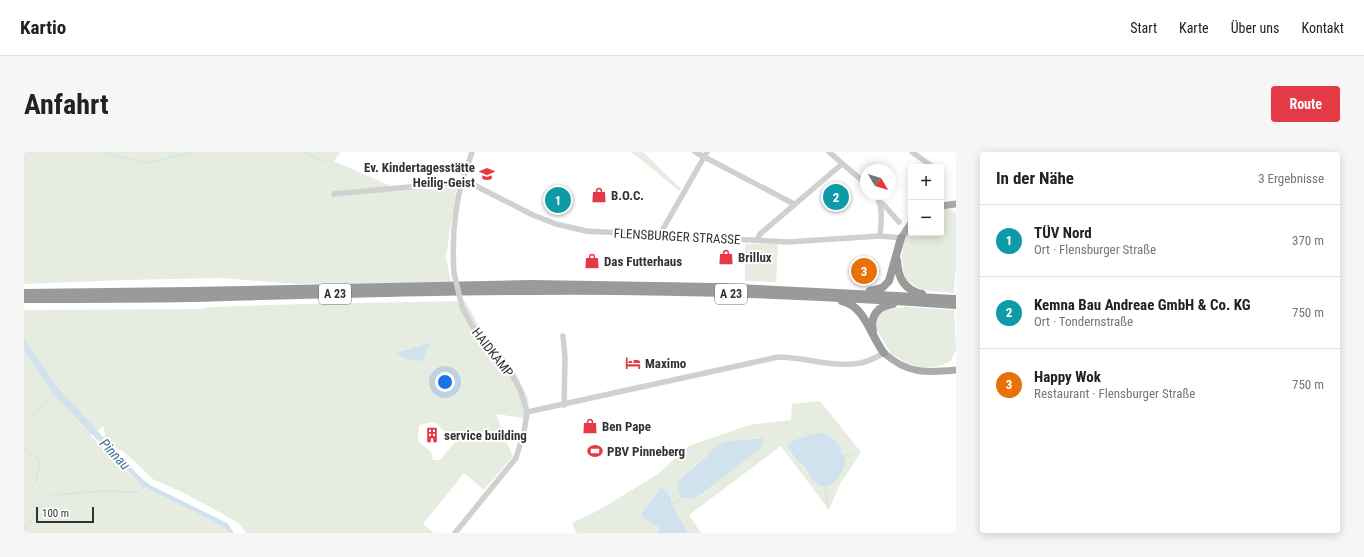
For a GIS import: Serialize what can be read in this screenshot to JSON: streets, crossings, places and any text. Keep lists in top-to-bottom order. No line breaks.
{"streets":{"highway":["A 23"],"street":["FLENSBURGER STRASSE","HAIDKAMP"]},"crossings":[["FLENSBURGER STRASSE","HAIDKAMP"]],"water":["Pinnau"],"places":{"school or university":["Ev. Kindertagesstätte Heilig-Geist"],"shop":["B.O.C.","Brillux","Das Futterhaus","Ben Pape"],"hotel":["Maximo"],"building":["service building"],"sports":["PBV Pinneberg"]},"scale_bar":"100 m","north":"bottom right","page":{"header":"Kartio","nav":["Start","Karte","Über uns","Kontakt"],"buttons":"Route","title":"Anfahrt","heading":["In der Nähe","3 Ergebnisse"],"map_buttons":["+","−"],"pins":["2","1","3"],"list":[{"mark":"1","name":"TÜV Nord","note":"Ort · Flensburger Straße","value":"370 m"},{"mark":"2","name":"Kemna Bau Andreae GmbH & Co. KG","note":"Ort · Tondernstraße","value":"750 m"},{"mark":"3","name":"Happy Wok","note":"Restaurant · Flensburger Straße","value":"750 m"}],"scale":"100 m"}}
